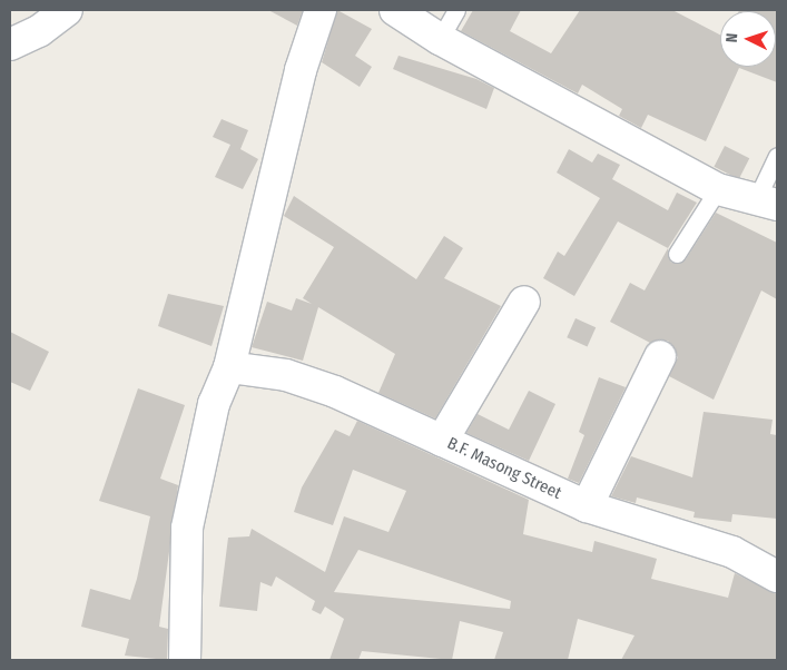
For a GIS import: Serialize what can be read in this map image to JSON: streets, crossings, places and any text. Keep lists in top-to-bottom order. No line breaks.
{"streets":{"street":["B.F. Masong Street"]},"north":"left"}
